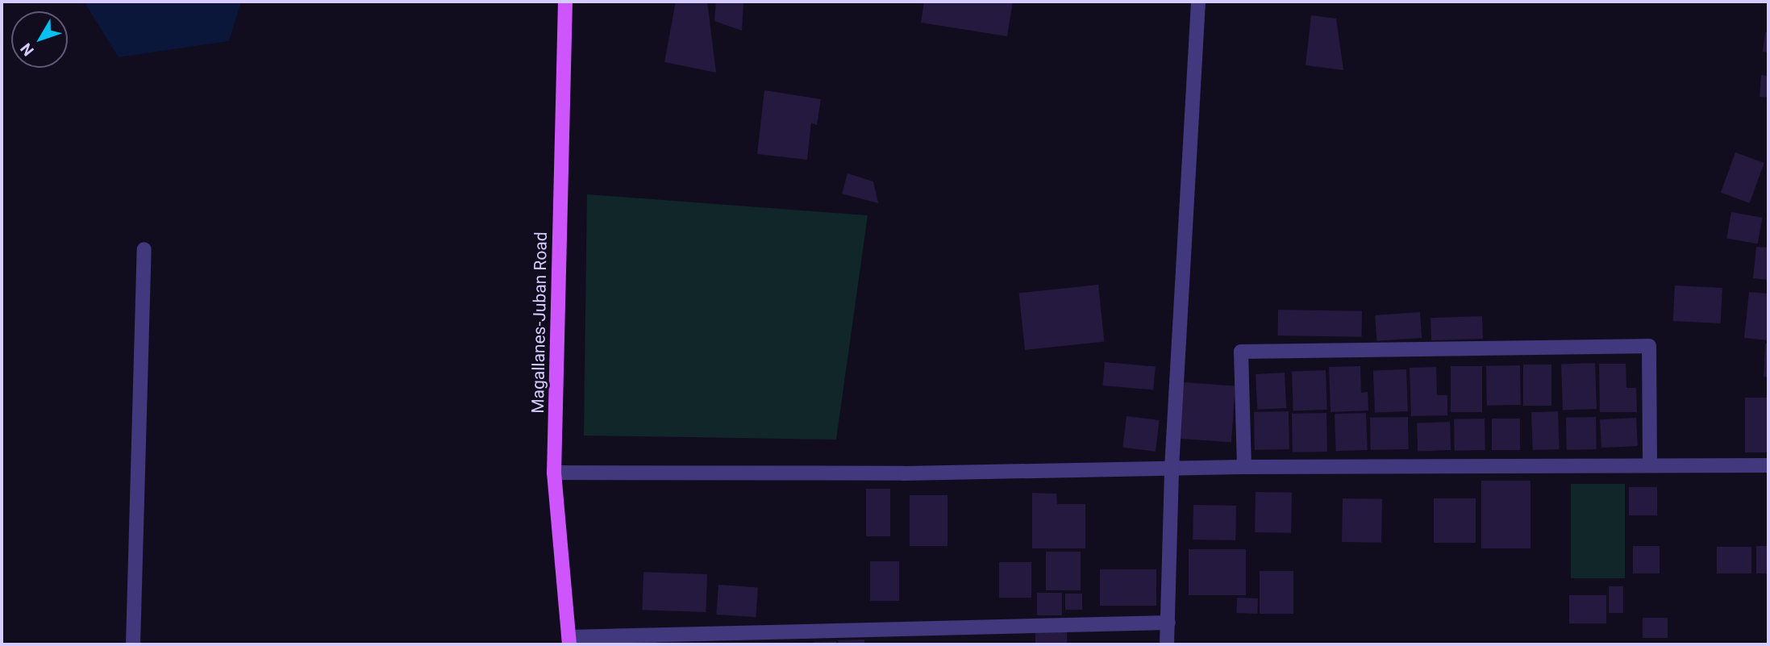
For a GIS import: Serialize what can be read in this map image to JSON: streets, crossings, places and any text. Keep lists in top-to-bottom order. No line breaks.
{"streets":{"main road":["Magallanes-Juban Road"]},"north":"bottom left"}
